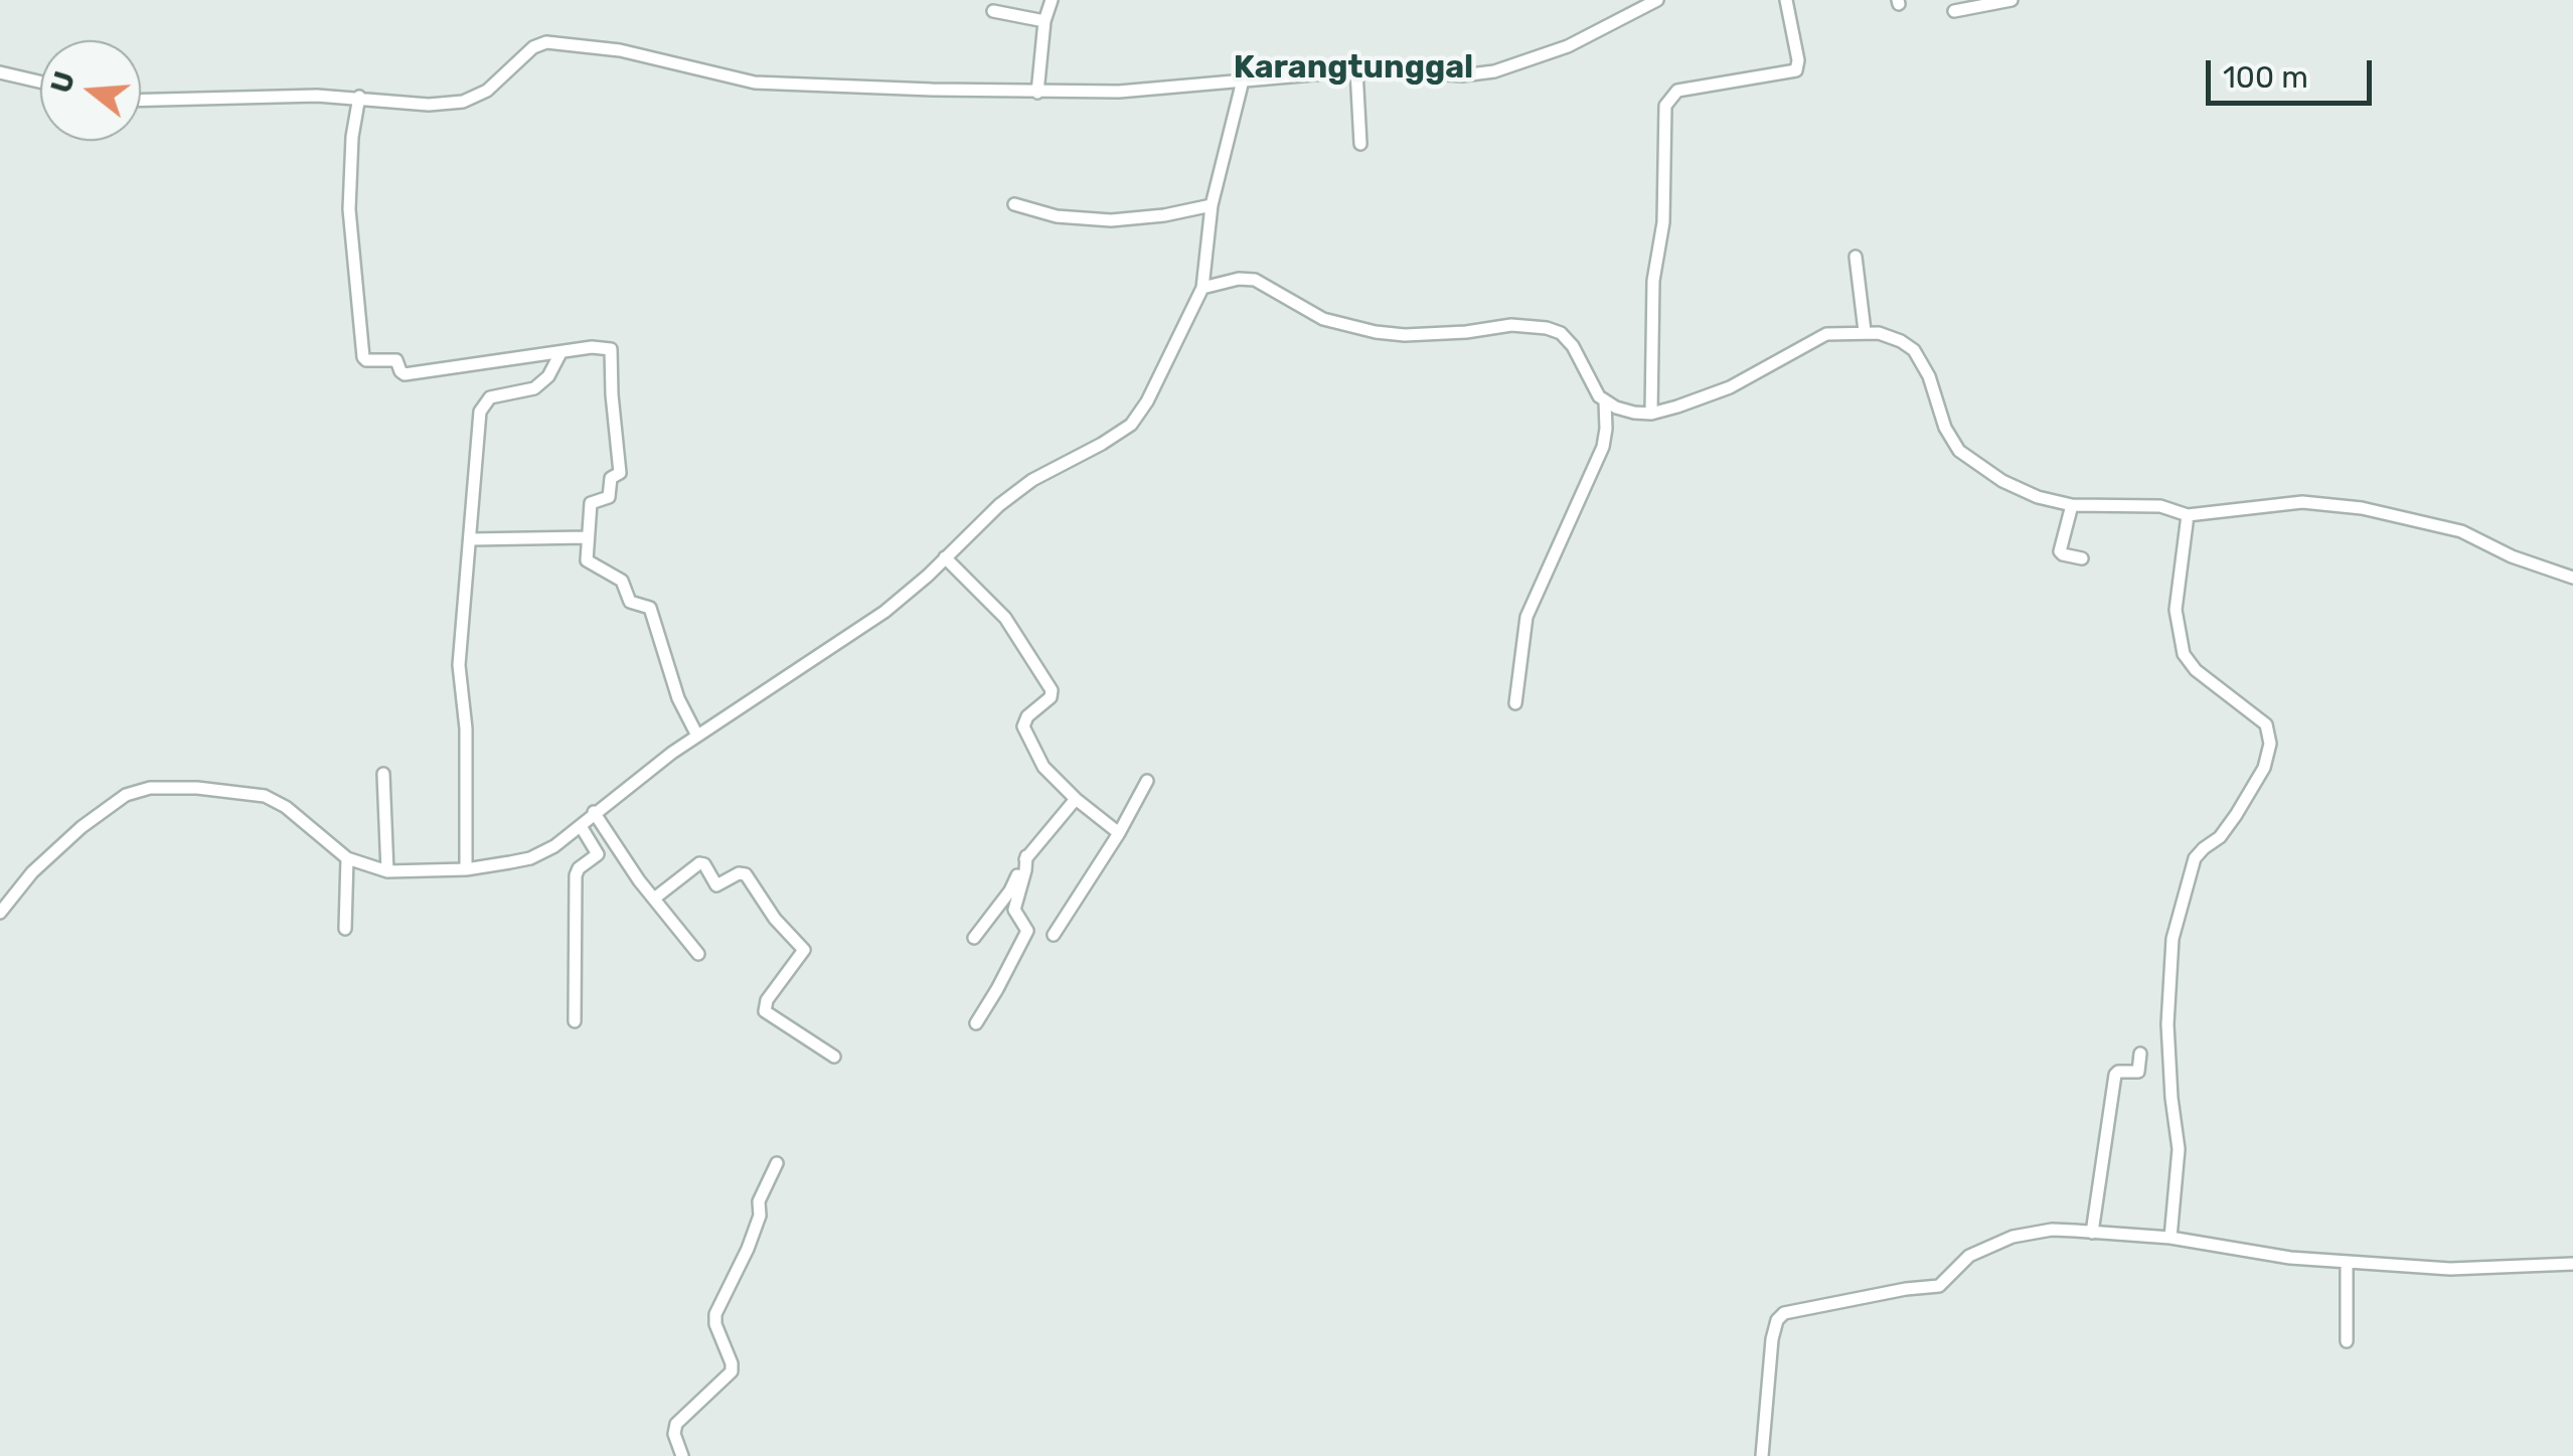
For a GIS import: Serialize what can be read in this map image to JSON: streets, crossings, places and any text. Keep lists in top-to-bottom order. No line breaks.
{"districts":["Karangtunggal"],"scale_bar":"100 m","north":"left"}
